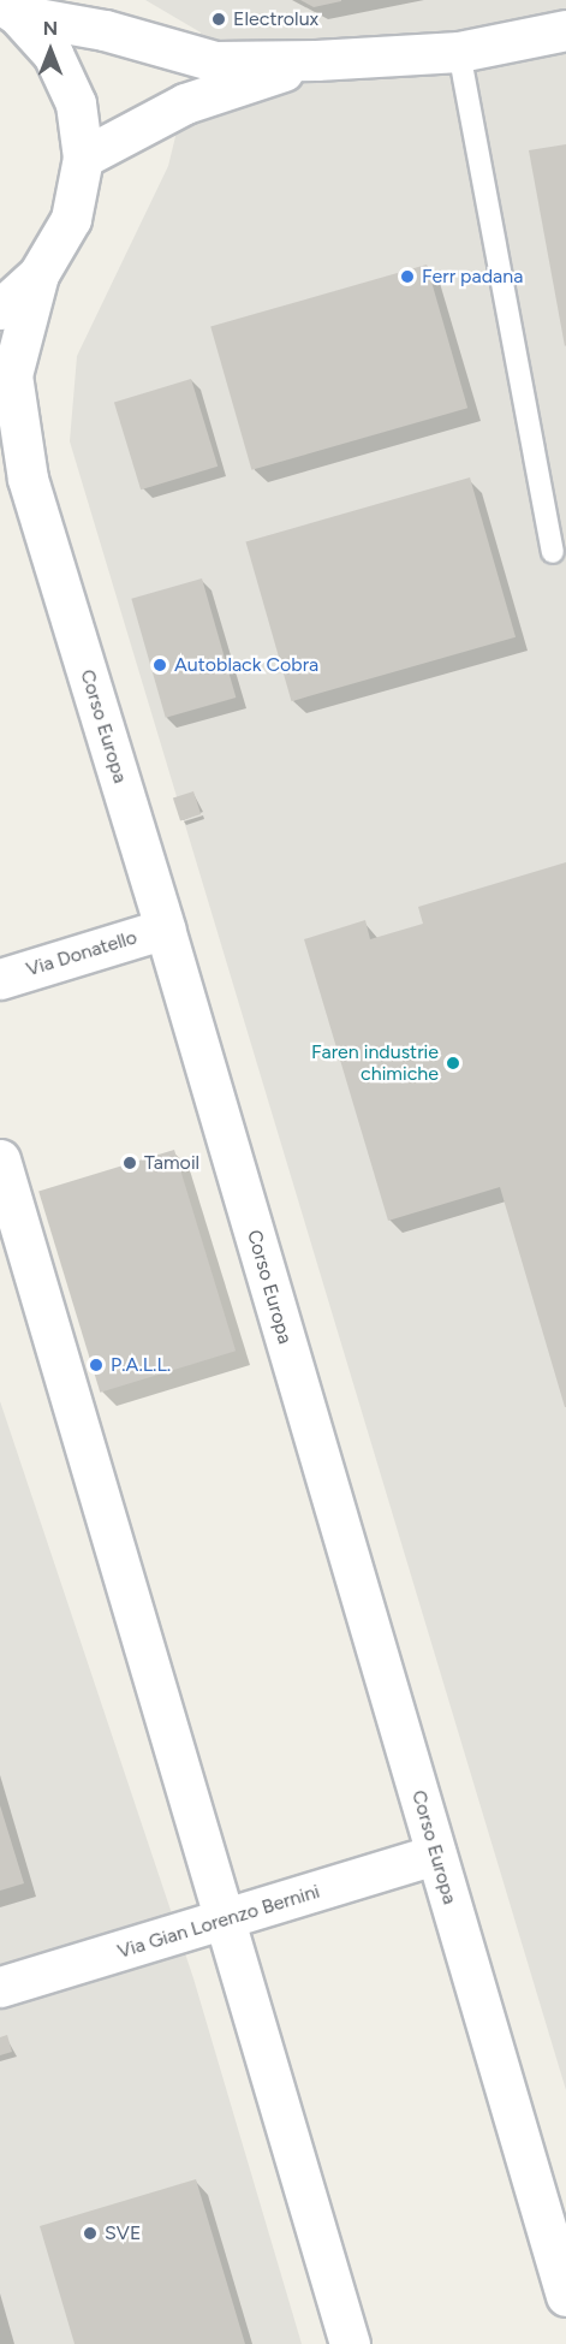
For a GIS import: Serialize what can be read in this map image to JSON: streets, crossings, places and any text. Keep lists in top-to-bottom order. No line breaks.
{"streets":{"street":["Corso Europa","Via Donatello","Via Gian Lorenzo Bernini"]},"crossings":[["Corso Europa","Via Donatello"],["Corso Europa","Via Gian Lorenzo Bernini"]],"places":["Electrolux","Ferr padana","Autoblack Cobra","Faren industrie chimiche","Tamoil","P.A.L.L.","SVE"],"north":"top"}
